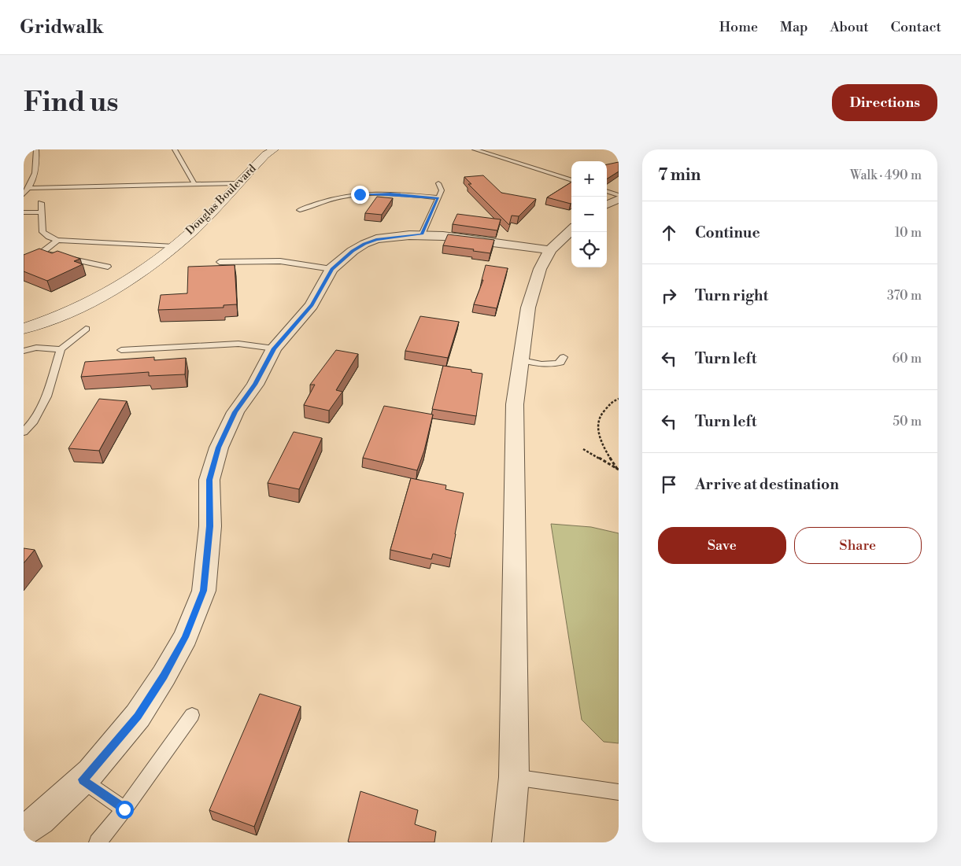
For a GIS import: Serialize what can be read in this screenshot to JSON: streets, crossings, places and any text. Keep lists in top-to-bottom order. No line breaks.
{"streets":{"street":["Douglas Boulevard"]},"page":{"header":"Gridwalk","nav":["Home","Map","About","Contact"],"buttons":["Directions",["Save","Share"]],"title":"Find us","heading":["7 min","Walk · 490 m"],"map_buttons":["+","−"],"list":[["Continue","10 m"],["Turn right","370 m"],["Turn left","60 m"],["Turn left","50 m"],"Arrive at destination"]}}
